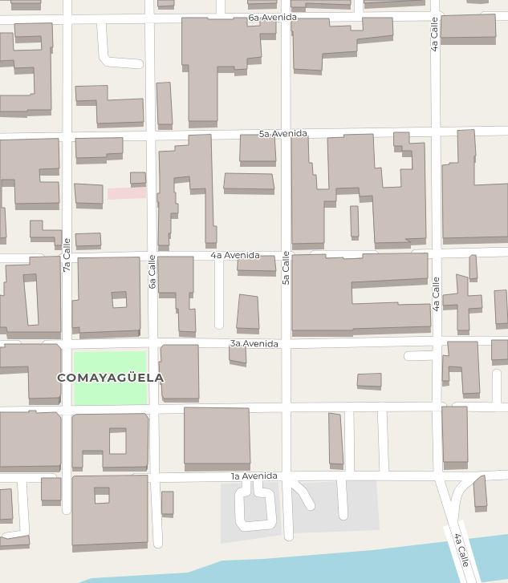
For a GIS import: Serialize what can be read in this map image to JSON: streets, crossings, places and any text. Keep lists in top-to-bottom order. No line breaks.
{"streets":{"street":["6a Avenida","4a Calle","5a Avenida","7a Calle","4a Avenida","5a Calle","6a Calle","3a Avenida","1a Avenida"]},"crossings":[["6a Avenida","4a Calle"],["6a Avenida","7a Calle"],["6a Avenida","5a Calle"],["6a Avenida","6a Calle"],["4a Calle","5a Avenida"],["4a Calle","3a Avenida"],["4a Calle","1a Avenida"],["5a Avenida","7a Calle"],["5a Avenida","5a Calle"],["5a Avenida","6a Calle"],["7a Calle","4a Avenida"],["7a Calle","3a Avenida"],["4a Avenida","5a Calle"],["4a Avenida","6a Calle"],["5a Calle","3a Avenida"],["5a Calle","1a Avenida"],["6a Calle","3a Avenida"],["6a Calle","1a Avenida"]],"districts":["COMAYAGÜELA"]}
